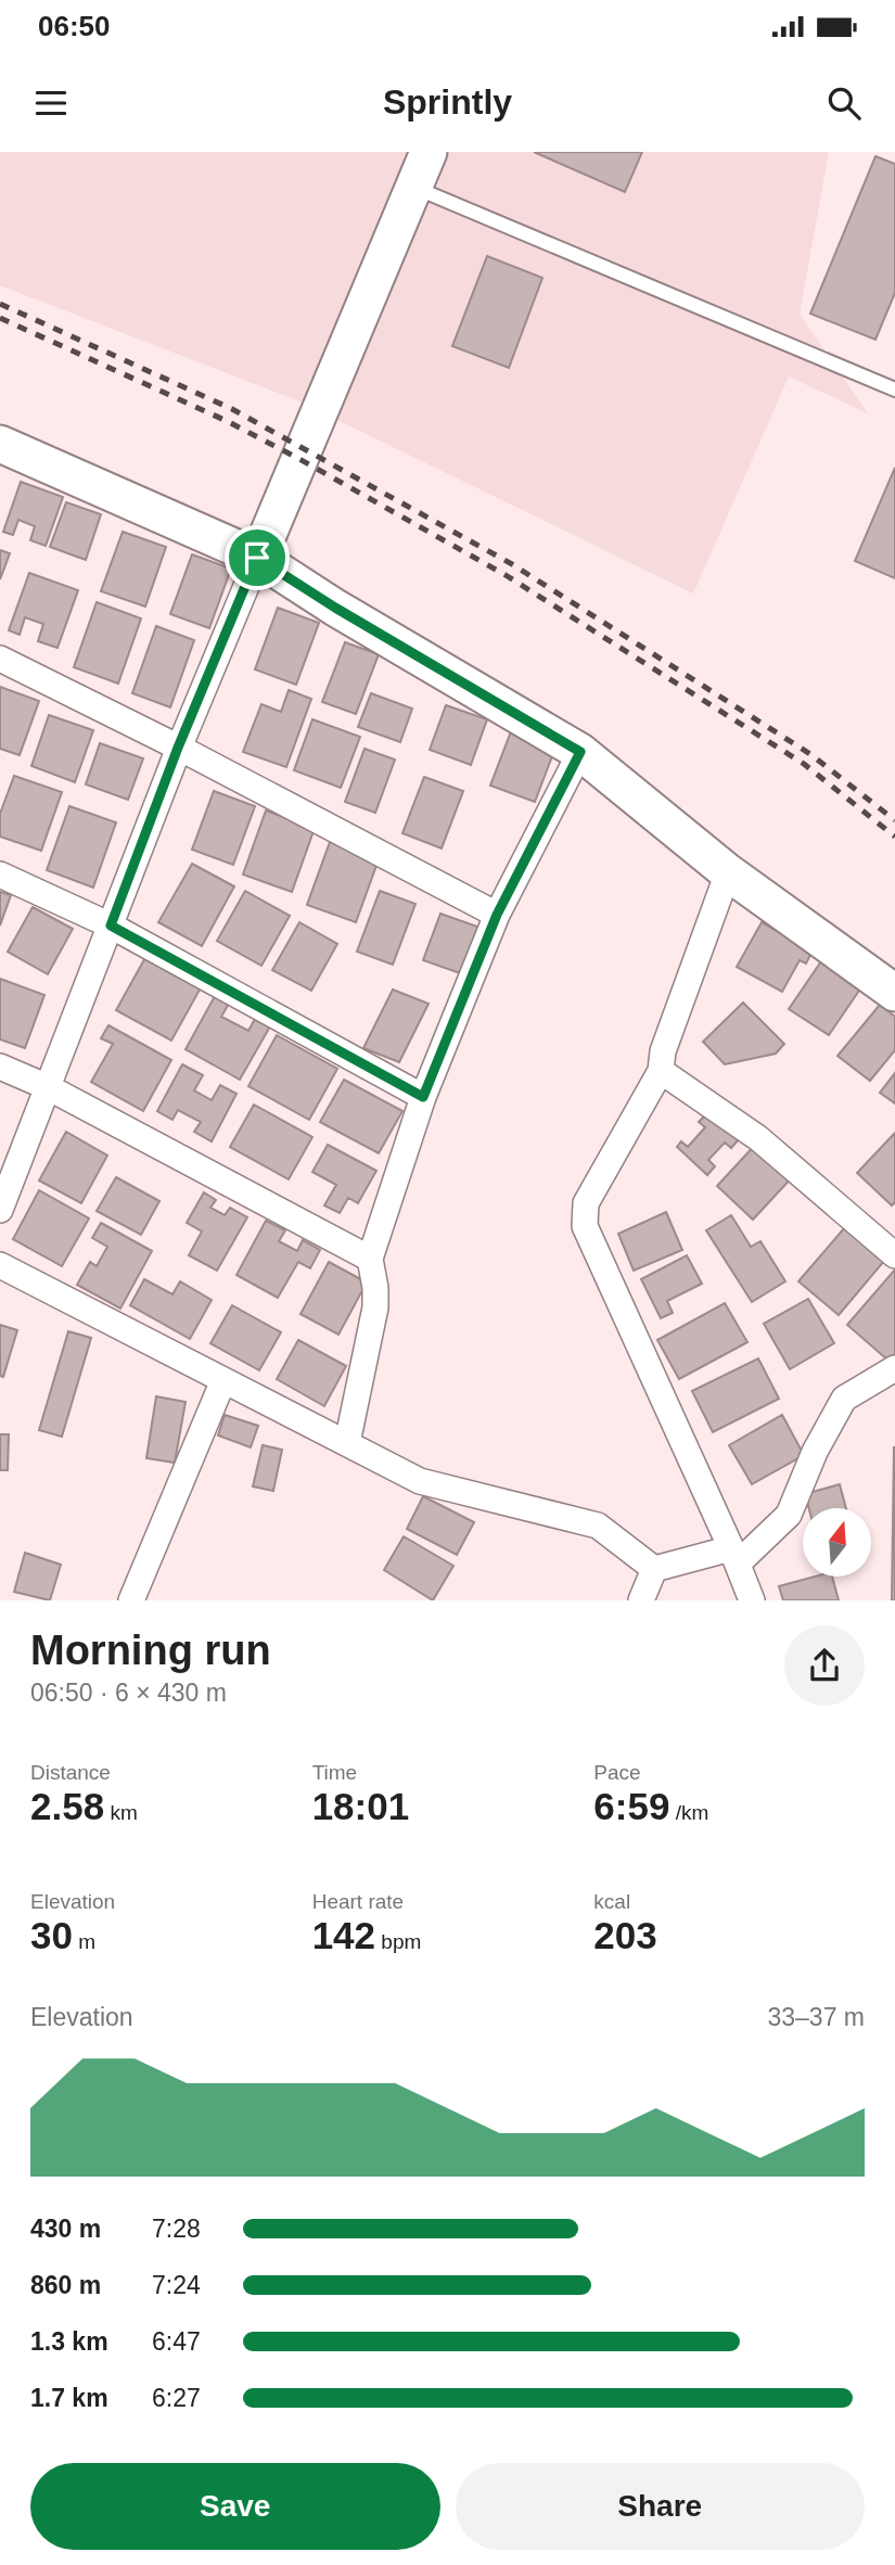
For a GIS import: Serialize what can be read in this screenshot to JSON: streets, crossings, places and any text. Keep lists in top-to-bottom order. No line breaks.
{"north":"top","page":{"status":"06:50","header":"Sprintly","heading":["Morning run","06:50 · 6 × 430 m"],"stats":[["Distance","2.58 km"],["Time","18:01"],["Pace","6:59 /km"],["Elevation","30 m"],["Heart rate","142 bpm"],["kcal","203"]],"chart":["Elevation","33–37 m"],"list":[{"name":"430 m","note":"7:28"},{"name":"860 m","note":"7:24"},{"name":"1.3 km","note":"6:47"},{"name":"1.7 km","note":"6:27"}],"buttons":["Save","Share"]}}
